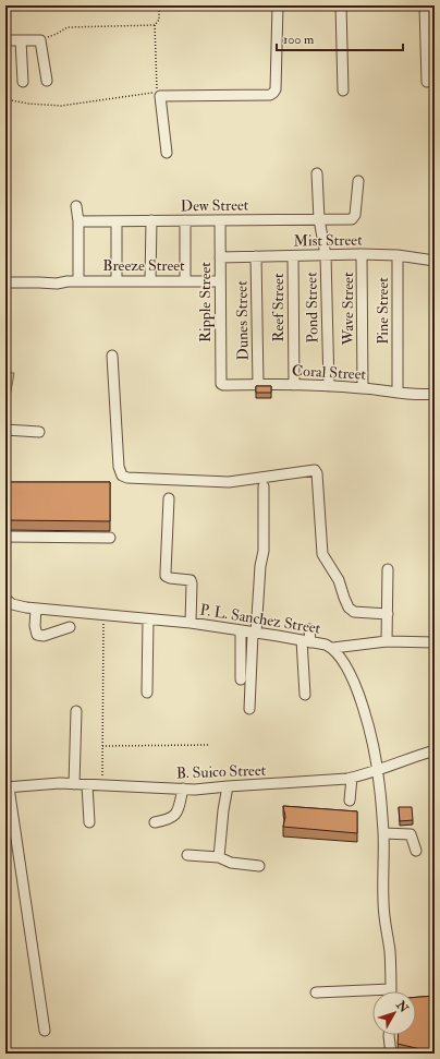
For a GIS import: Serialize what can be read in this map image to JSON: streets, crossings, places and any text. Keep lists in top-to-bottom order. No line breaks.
{"streets":{"street":["Dew Street","Mist Street","Breeze Street","Ripple Street","Reef Street","Pond Street","Wave Street","Pine Street","Dunes Street","Coral Street","P. L. Sanchez Street","B. Suico Street"]},"crossings":[["Dew Street","Ripple Street"],["Dew Street","Pond Street"],["Mist Street","Ripple Street"],["Mist Street","Reef Street"],["Mist Street","Pond Street"],["Mist Street","Wave Street"],["Mist Street","Pine Street"],["Mist Street","Dunes Street"],["Breeze Street","Ripple Street"],["Ripple Street","Coral Street"],["Reef Street","Coral Street"],["Pond Street","Coral Street"],["Wave Street","Coral Street"],["Pine Street","Coral Street"],["Dunes Street","Coral Street"],["P. L. Sanchez Street","B. Suico Street"]],"scale_bar":"100 m","north":"top right"}
